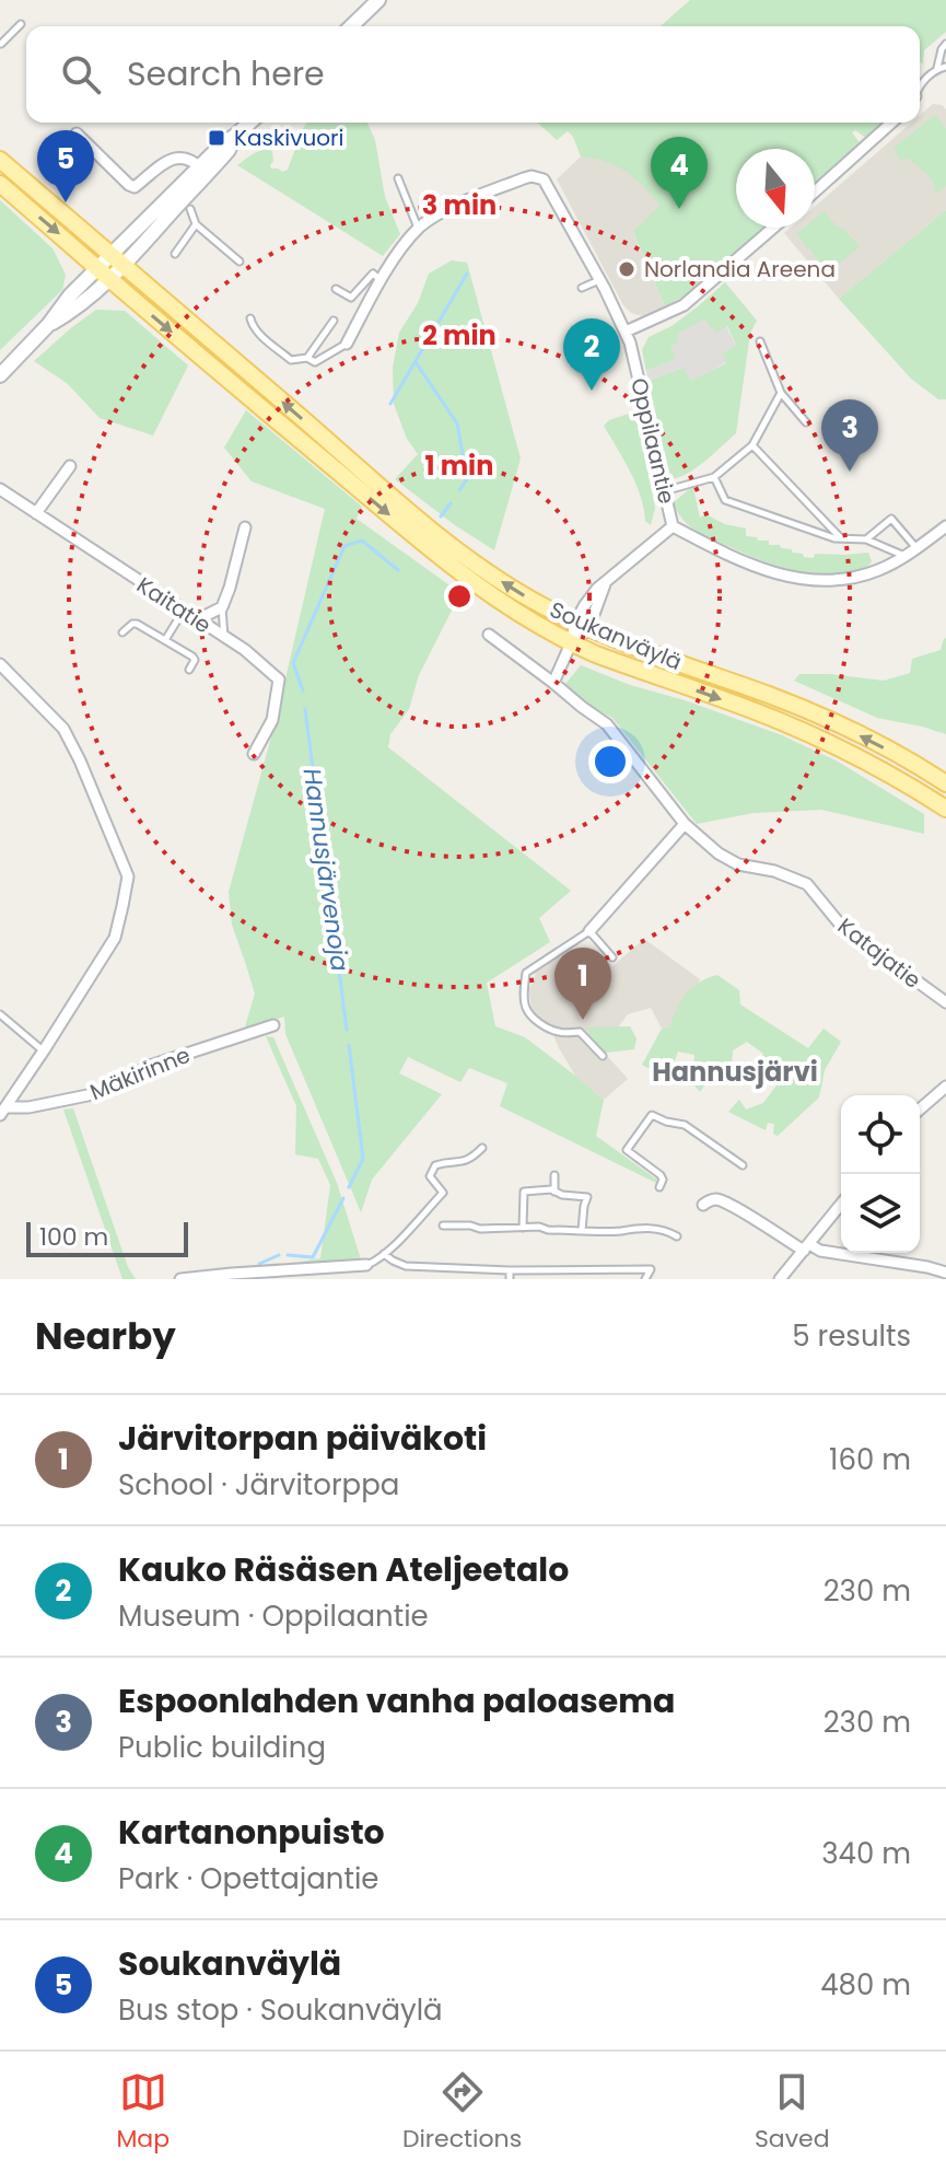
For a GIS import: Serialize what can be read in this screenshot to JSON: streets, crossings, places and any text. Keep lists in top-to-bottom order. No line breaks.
{"streets":{"main road":["Soukanväylä"],"street":["Oppilaantie","Kaitatie","Katajatie","Mäkirinne"]},"districts":["Hannusjärvi"],"water":["Hannusjärvenoja"],"places":{"transit":["Kaskivuori"],"other":["Norlandia Areena"]},"scale_bar":"100 m","north":"bottom","page":{"search":"Search here","pins":["5","4","2","3","1"],"scale":"100 m","heading":["Nearby","5 results"],"list":[{"mark":"1","name":"Järvitorpan päiväkoti","note":"School · Järvitorppa","value":"160 m"},{"mark":"2","name":"Kauko Räsäsen Ateljeetalo","note":"Museum · Oppilaantie","value":"230 m"},{"mark":"3","name":"Espoonlahden vanha paloasema","note":"Public building","value":"230 m"},{"mark":"4","name":"Kartanonpuisto","note":"Park · Opettajantie","value":"340 m"},{"mark":"5","name":"Soukanväylä","note":"Bus stop · Soukanväylä","value":"480 m"}],"nav":["Map","Directions","Saved"]},"rings":["3 min","2 min","1 min"]}
